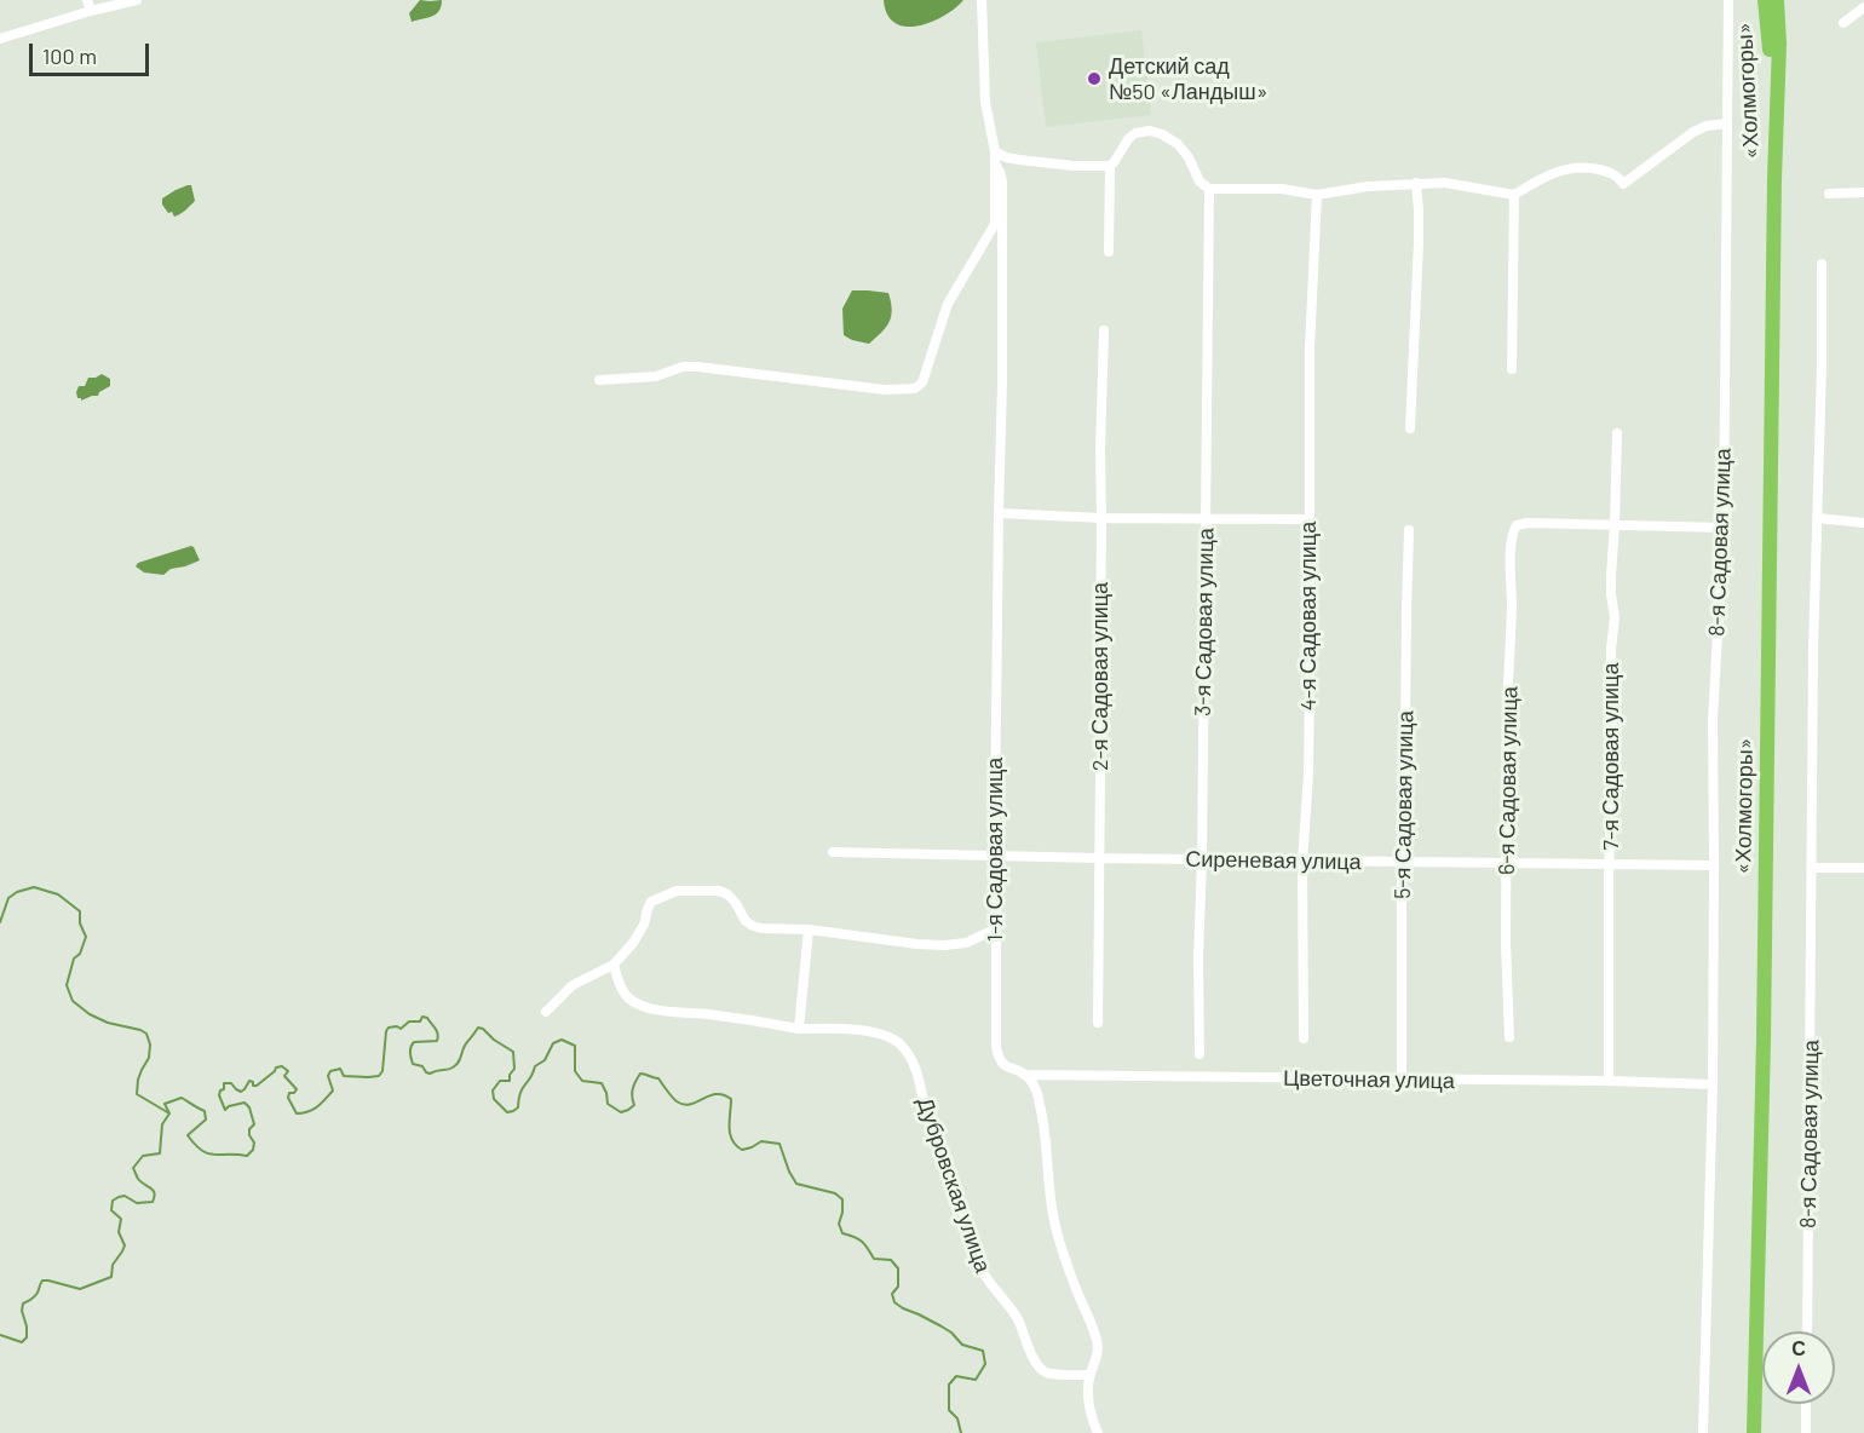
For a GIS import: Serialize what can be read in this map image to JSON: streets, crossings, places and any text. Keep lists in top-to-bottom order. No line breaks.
{"streets":{"highway":["«Холмогоры»"],"street":["8-я Садовая улица","4-я Садовая улица","3-я Садовая улица","2-я Садовая улица","7-я Садовая улица","6-я Садовая улица","5-я Садовая улица","1-я Садовая улица","Сиреневая улица","Цветочная улица","Дубровская улица"]},"crossings":[["8-я Садовая улица","Сиреневая улица"],["8-я Садовая улица","Цветочная улица"],["4-я Садовая улица","Сиреневая улица"],["3-я Садовая улица","Сиреневая улица"],["2-я Садовая улица","Сиреневая улица"],["7-я Садовая улица","6-я Садовая улица"],["7-я Садовая улица","Сиреневая улица"],["7-я Садовая улица","Цветочная улица"],["6-я Садовая улица","Сиреневая улица"],["5-я Садовая улица","Сиреневая улица"],["5-я Садовая улица","Цветочная улица"],["1-я Садовая улица","Сиреневая улица"],["1-я Садовая улица","Цветочная улица"],["1-я Садовая улица","Дубровская улица"]],"places":["Детский сад №50 «Ландыш»"],"scale_bar":"100 m","north":"top"}
